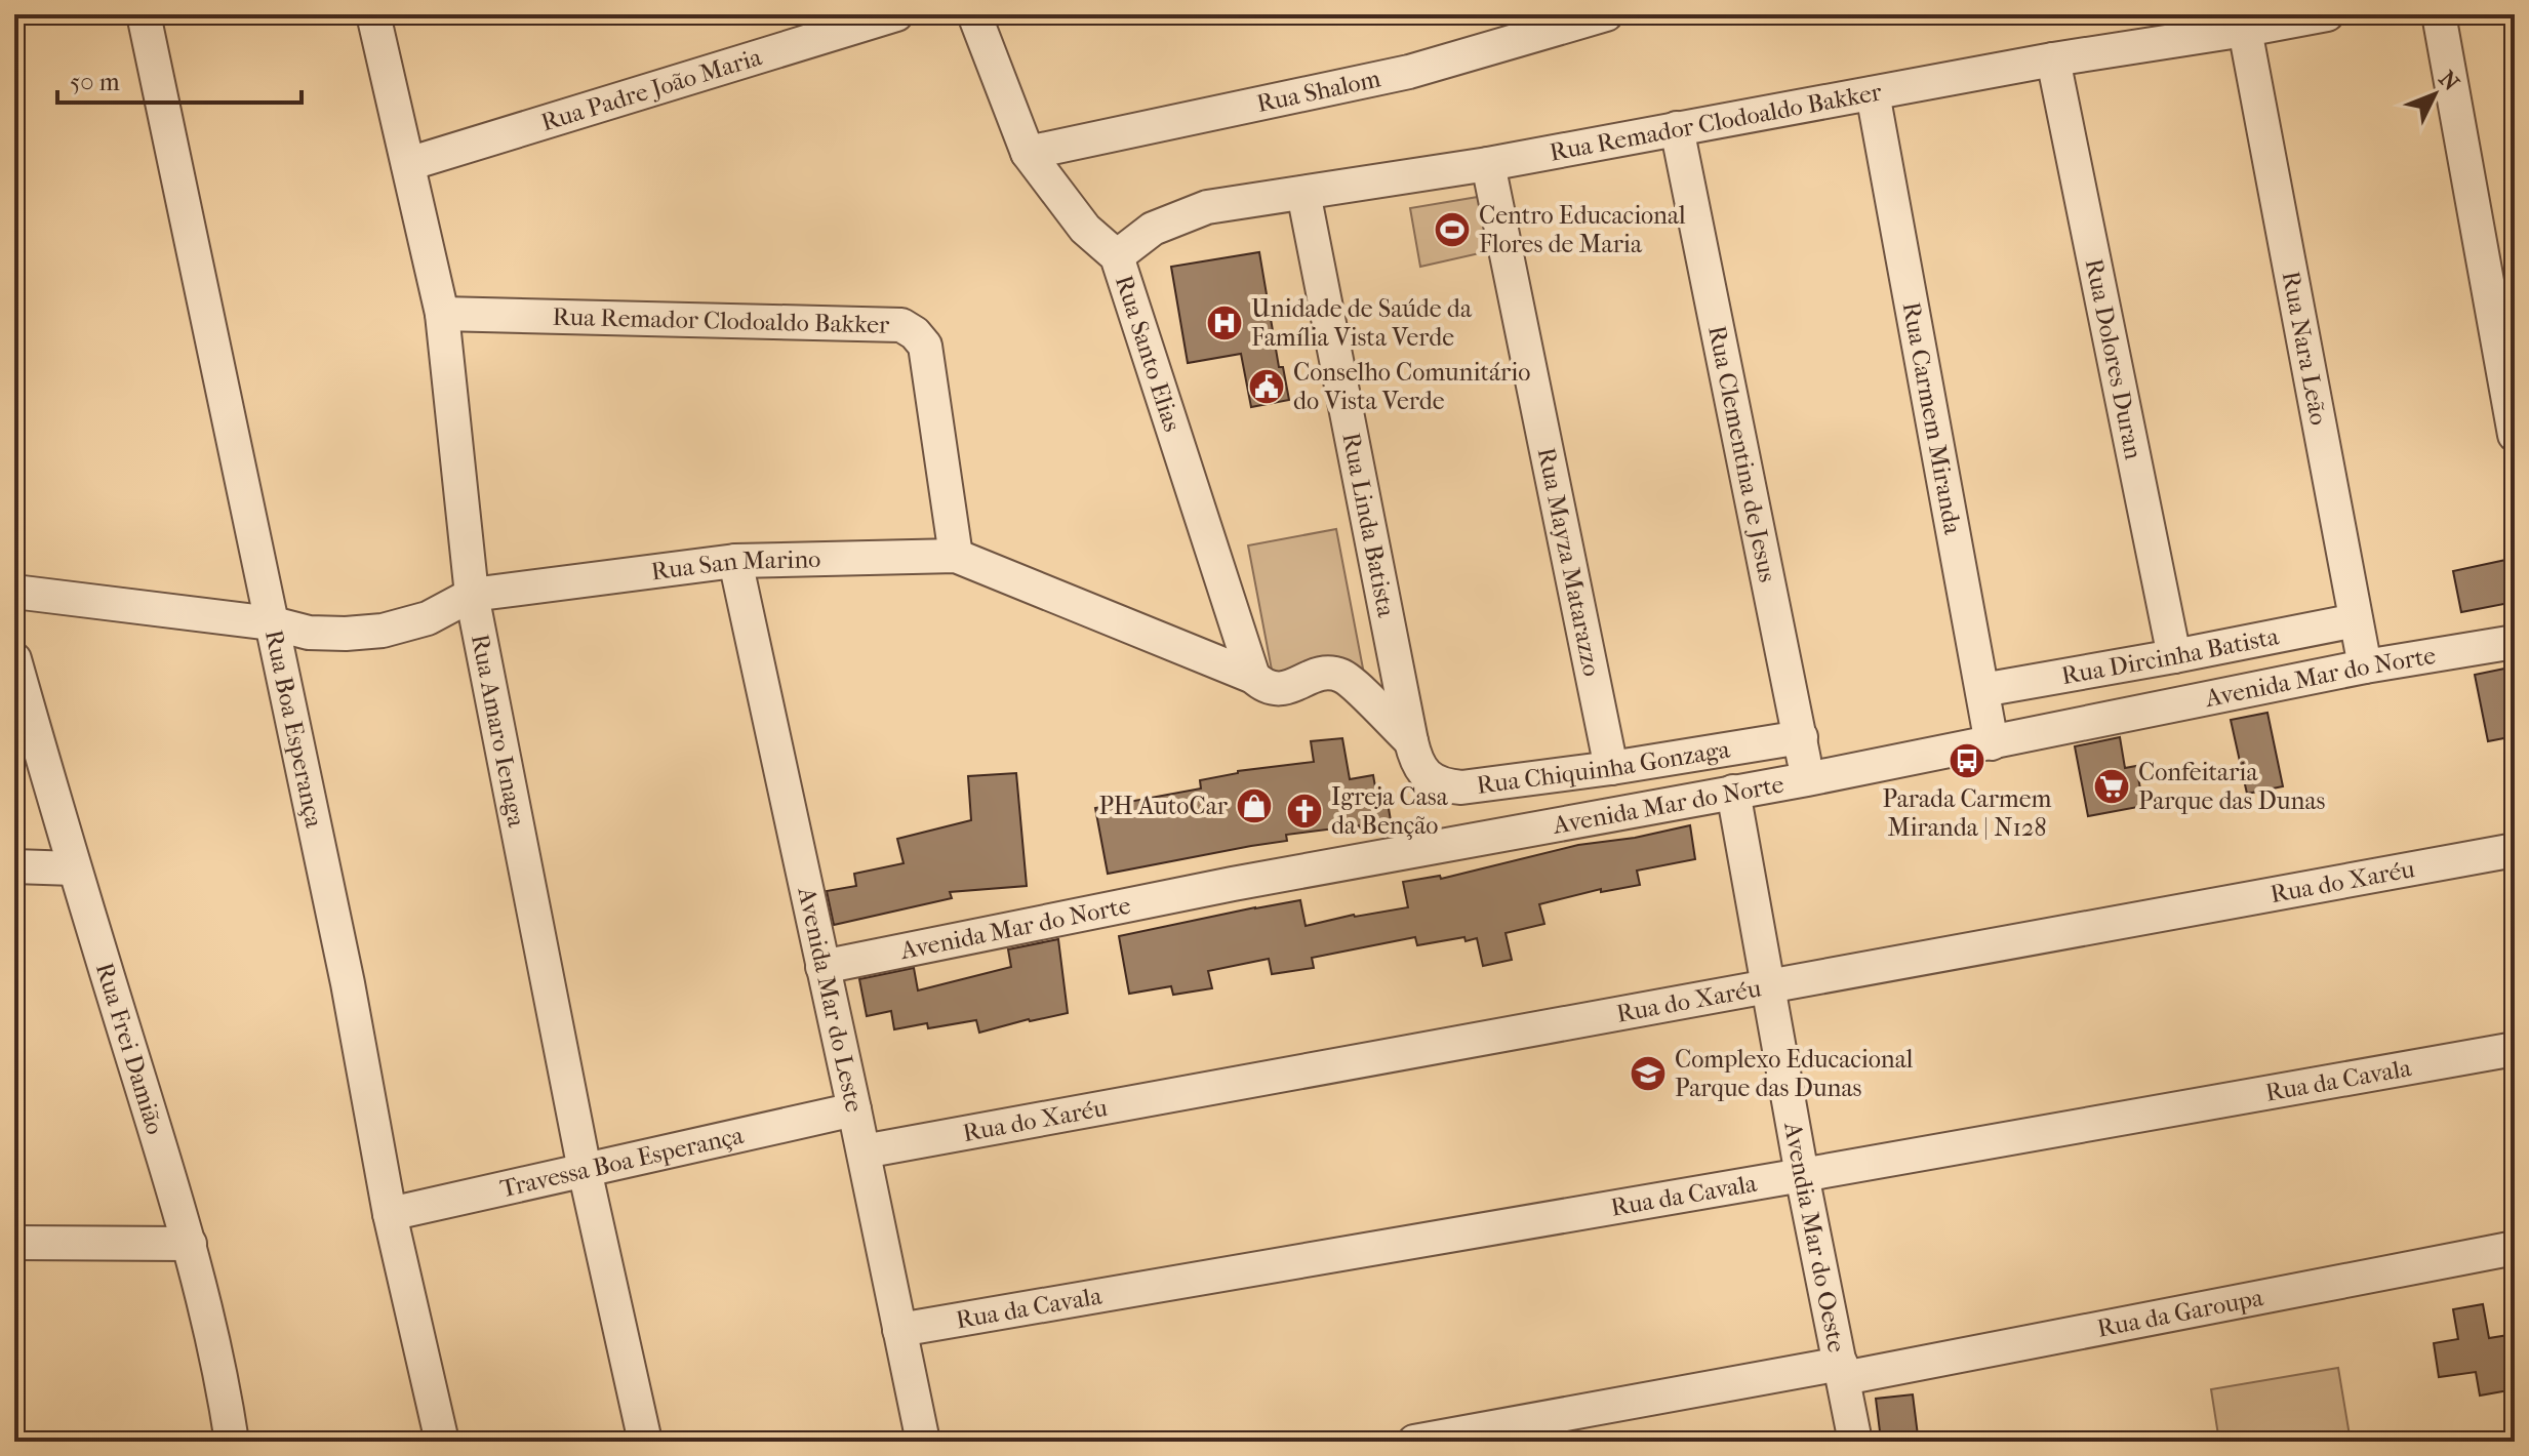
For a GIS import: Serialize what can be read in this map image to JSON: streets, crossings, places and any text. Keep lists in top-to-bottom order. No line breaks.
{"streets":{"street":["Rua Padre João Maria","Rua Shalom","Rua Remador Clodoaldo Bakker","Rua Nara Leão","Rua Santo Elias","Rua Dolores Duran","Rua Carmem Miranda","Rua Clementina de Jesus","Rua Linda Batista","Rua Mayza Matarazzo","Rua San Marino","Rua Dircinha Batista","Avenida Mar do Norte","Rua Boa Esperança","Rua Amaro Ienaga","Rua Chiquinha Gonzaga","Rua do Xaréu","Avenida Mar do Leste","Rua Frei Damião","Rua da Cavala","Travessa Boa Esperança","Avendia Mar do Oeste","Rua da Garoupa"]},"crossings":[["Rua Padre João Maria","Rua Amaro Ienaga"],["Rua Shalom","Rua Santo Elias"],["Rua Remador Clodoaldo Bakker","Rua Nara Leão"],["Rua Remador Clodoaldo Bakker","Rua Santo Elias"],["Rua Remador Clodoaldo Bakker","Rua Dolores Duran"],["Rua Remador Clodoaldo Bakker","Rua Carmem Miranda"],["Rua Remador Clodoaldo Bakker","Rua Clementina de Jesus"],["Rua Remador Clodoaldo Bakker","Rua Linda Batista"],["Rua Remador Clodoaldo Bakker","Rua Mayza Matarazzo"],["Rua Remador Clodoaldo Bakker","Rua San Marino"],["Rua Remador Clodoaldo Bakker","Rua Amaro Ienaga"],["Rua Nara Leão","Rua Dircinha Batista"],["Rua Nara Leão","Avenida Mar do Norte"],["Rua Santo Elias","Rua San Marino"],["Rua Dolores Duran","Rua Dircinha Batista"],["Rua Carmem Miranda","Rua Dircinha Batista"],["Rua Carmem Miranda","Avenida Mar do Norte"],["Rua Clementina de Jesus","Avenida Mar do Norte"],["Rua Clementina de Jesus","Rua Chiquinha Gonzaga"],["Rua Linda Batista","Rua San Marino"],["Rua Linda Batista","Rua Chiquinha Gonzaga"],["Rua Mayza Matarazzo","Rua Chiquinha Gonzaga"],["Rua San Marino","Rua Boa Esperança"],["Rua San Marino","Rua Amaro Ienaga"],["Rua San Marino","Rua Chiquinha Gonzaga"],["Rua San Marino","Avenida Mar do Leste"],["Avenida Mar do Norte","Avenida Mar do Leste"],["Avenida Mar do Norte","Avendia Mar do Oeste"],["Rua Boa Esperança","Travessa Boa Esperança"],["Rua Amaro Ienaga","Travessa Boa Esperança"],["Rua do Xaréu","Avenida Mar do Leste"],["Rua do Xaréu","Avendia Mar do Oeste"],["Avenida Mar do Leste","Rua da Cavala"],["Avenida Mar do Leste","Travessa Boa Esperança"],["Rua da Cavala","Avendia Mar do Oeste"],["Avendia Mar do Oeste","Rua da Garoupa"]],"places":{"sports":["Centro Educacional Flores de Maria"],"hospital":["Unidade de Saúde da Família Vista Verde"],"public building":["Conselho Comunitário do Vista Verde"],"bus stop":["Parada Carmem Miranda | N128"],"supermarket":["Confeitaria Parque das Dunas"],"shop":["PH AutoCar"],"church":["Igreja Casa da Benção"],"school or university":["Complexo Educacional Parque das Dunas"]},"scale_bar":"50 m","north":"top right"}
